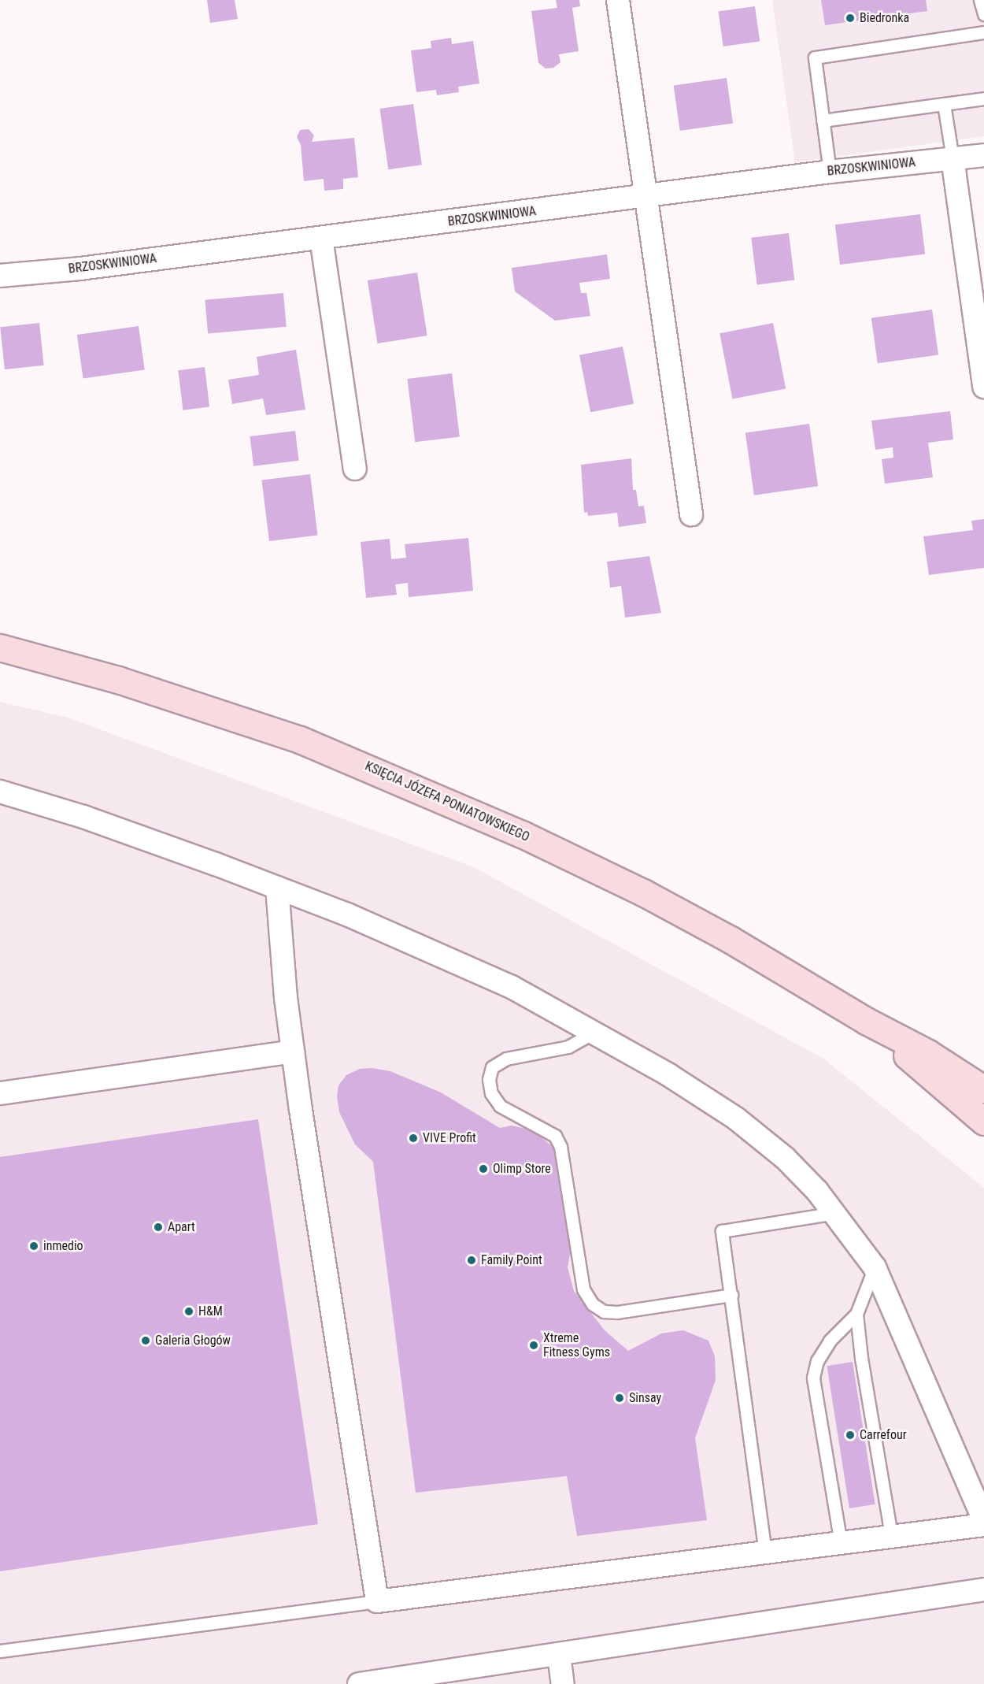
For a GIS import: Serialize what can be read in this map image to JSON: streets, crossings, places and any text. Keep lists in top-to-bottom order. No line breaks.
{"streets":{"main road":["KSIĘCIA JÓZEFA PONIATOWSKIEGO"],"street":["BRZOSKWINIOWA"]},"places":["Biedronka","VIVE Profit","Olimp Store","Apart","inmedio","Family Point","H&M","Galeria Głogów","Xtreme Fitness Gyms","Sinsay","Carrefour"]}
